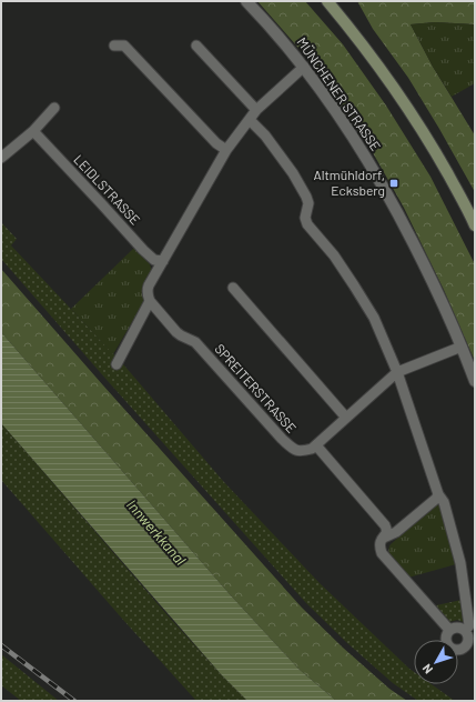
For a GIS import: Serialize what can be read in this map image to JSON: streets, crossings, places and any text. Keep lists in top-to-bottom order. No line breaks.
{"streets":{"street":["MÜNCHENER STRASSE","LEIDLSTRASSE","SPREITERSTRASSE"]},"crossings":[["MÜNCHENER STRASSE","SPREITERSTRASSE"]],"water":["Innwerkkanal"],"places":{"transit":["Altmühldorf, Ecksberg"]},"north":"bottom left"}
